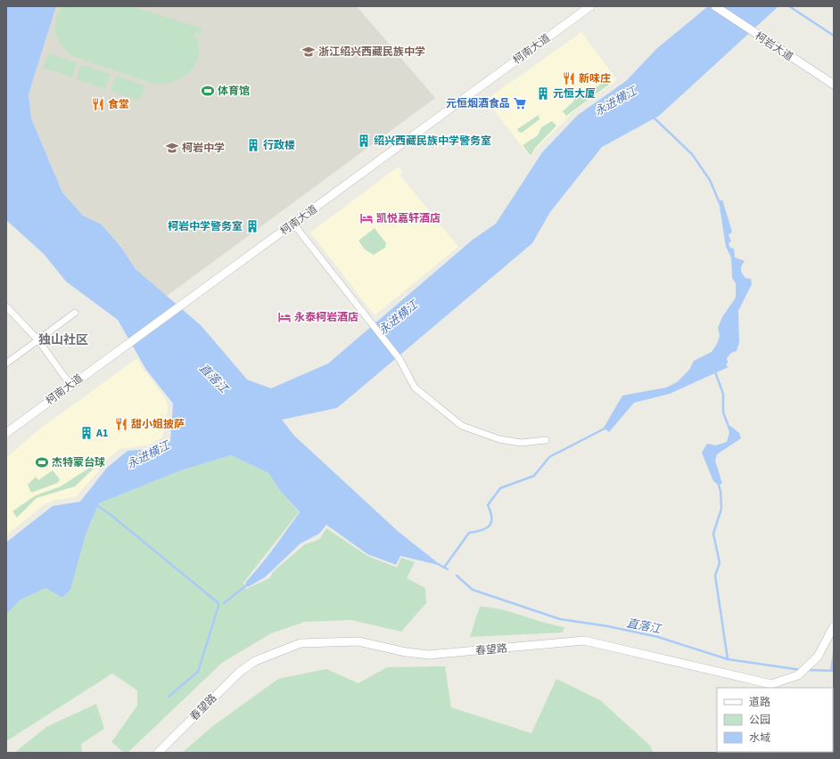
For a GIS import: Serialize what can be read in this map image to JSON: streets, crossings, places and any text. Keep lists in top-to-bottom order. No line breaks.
{"streets":{"street":["柯岩大道","柯南大道","春望路"]},"districts":["独山社区"],"water":["永进横江","直落江"],"places":{"school or university":["浙江绍兴西藏民族中学","柯岩中学"],"restaurant":["新味庄","食堂","甜小姐披萨"],"sports":["体育馆","杰特蒙台球"],"building":["元恒大厦","绍兴西藏民族中学警务室","行政楼","柯岩中学警务室","A1"],"supermarket":["元恒烟酒食品"],"hotel":["凯悦嘉轩酒店","永泰柯岩酒店"]},"legend":["道路","公园","水域"]}
